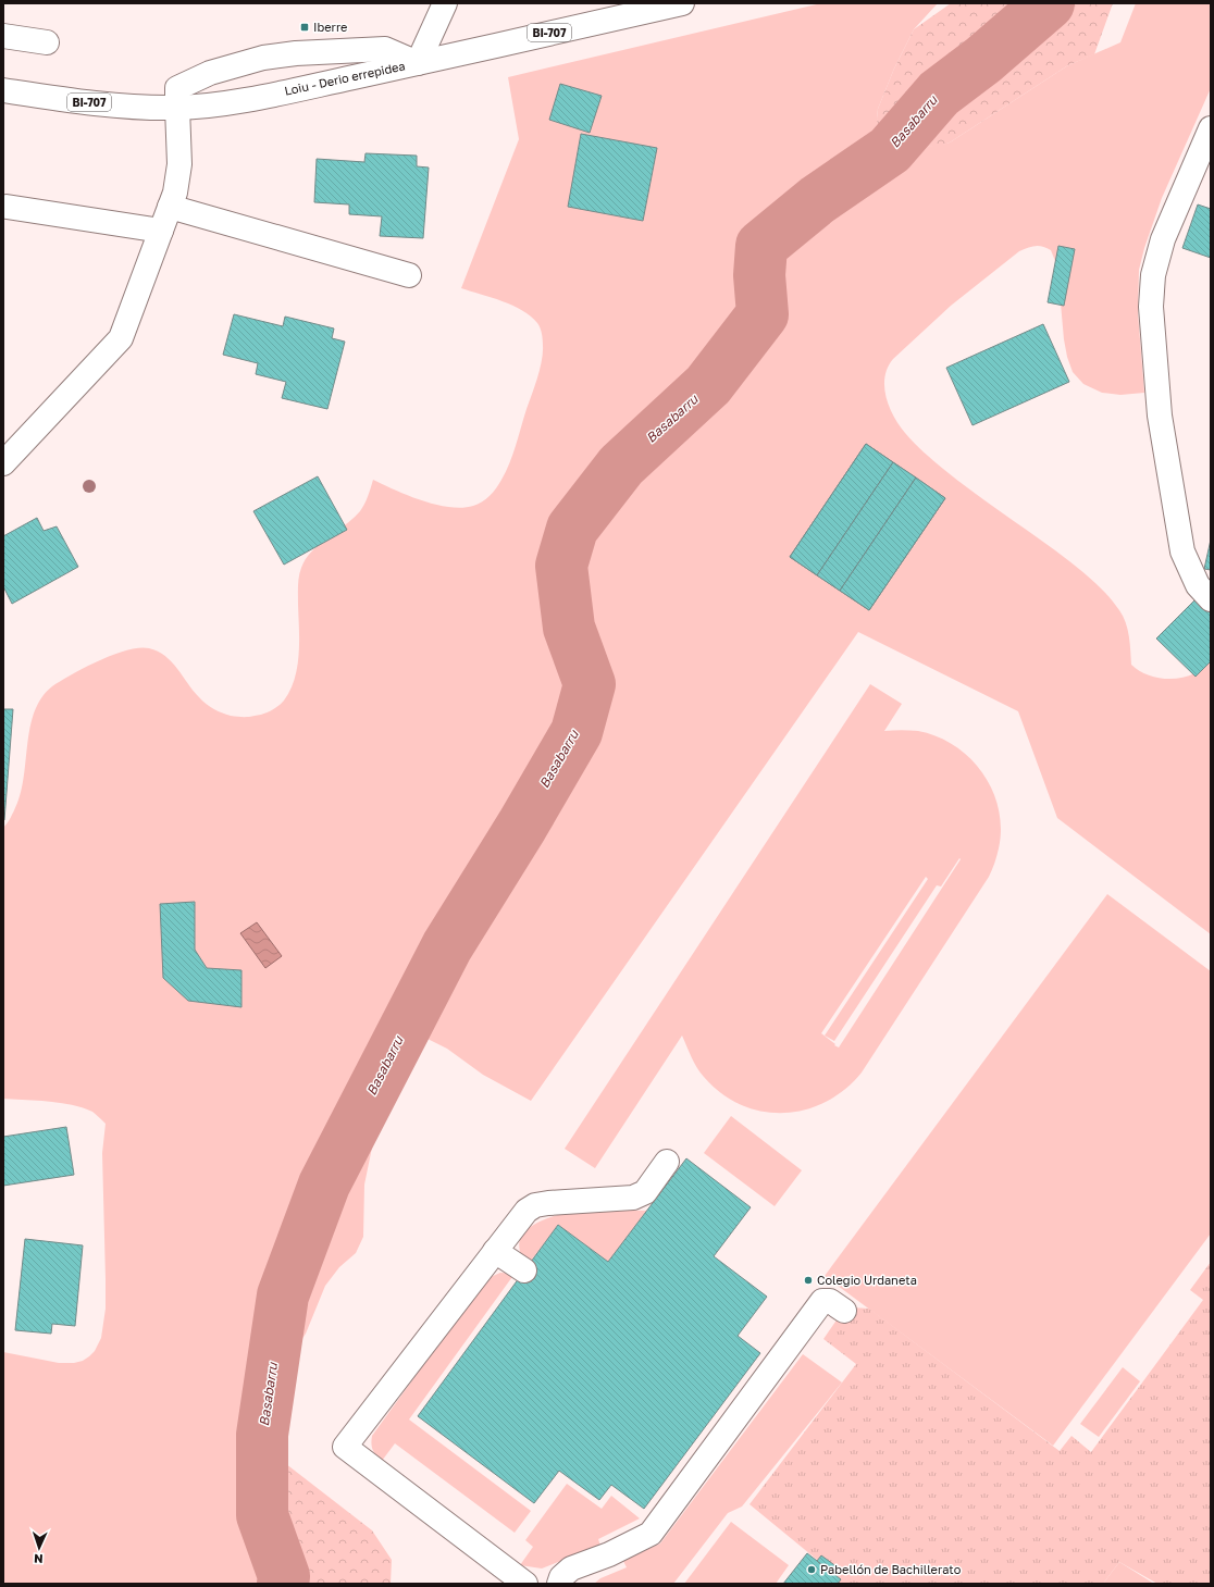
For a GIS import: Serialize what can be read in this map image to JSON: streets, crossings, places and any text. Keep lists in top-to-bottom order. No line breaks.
{"streets":{"main road":["BI-707","Loiu - Derio errepidea"]},"water":["Basabarru"],"places":{"transit":["Iberre"],"other":["Colegio Urdaneta","Pabellón de Bachillerato"]},"north":"bottom"}
